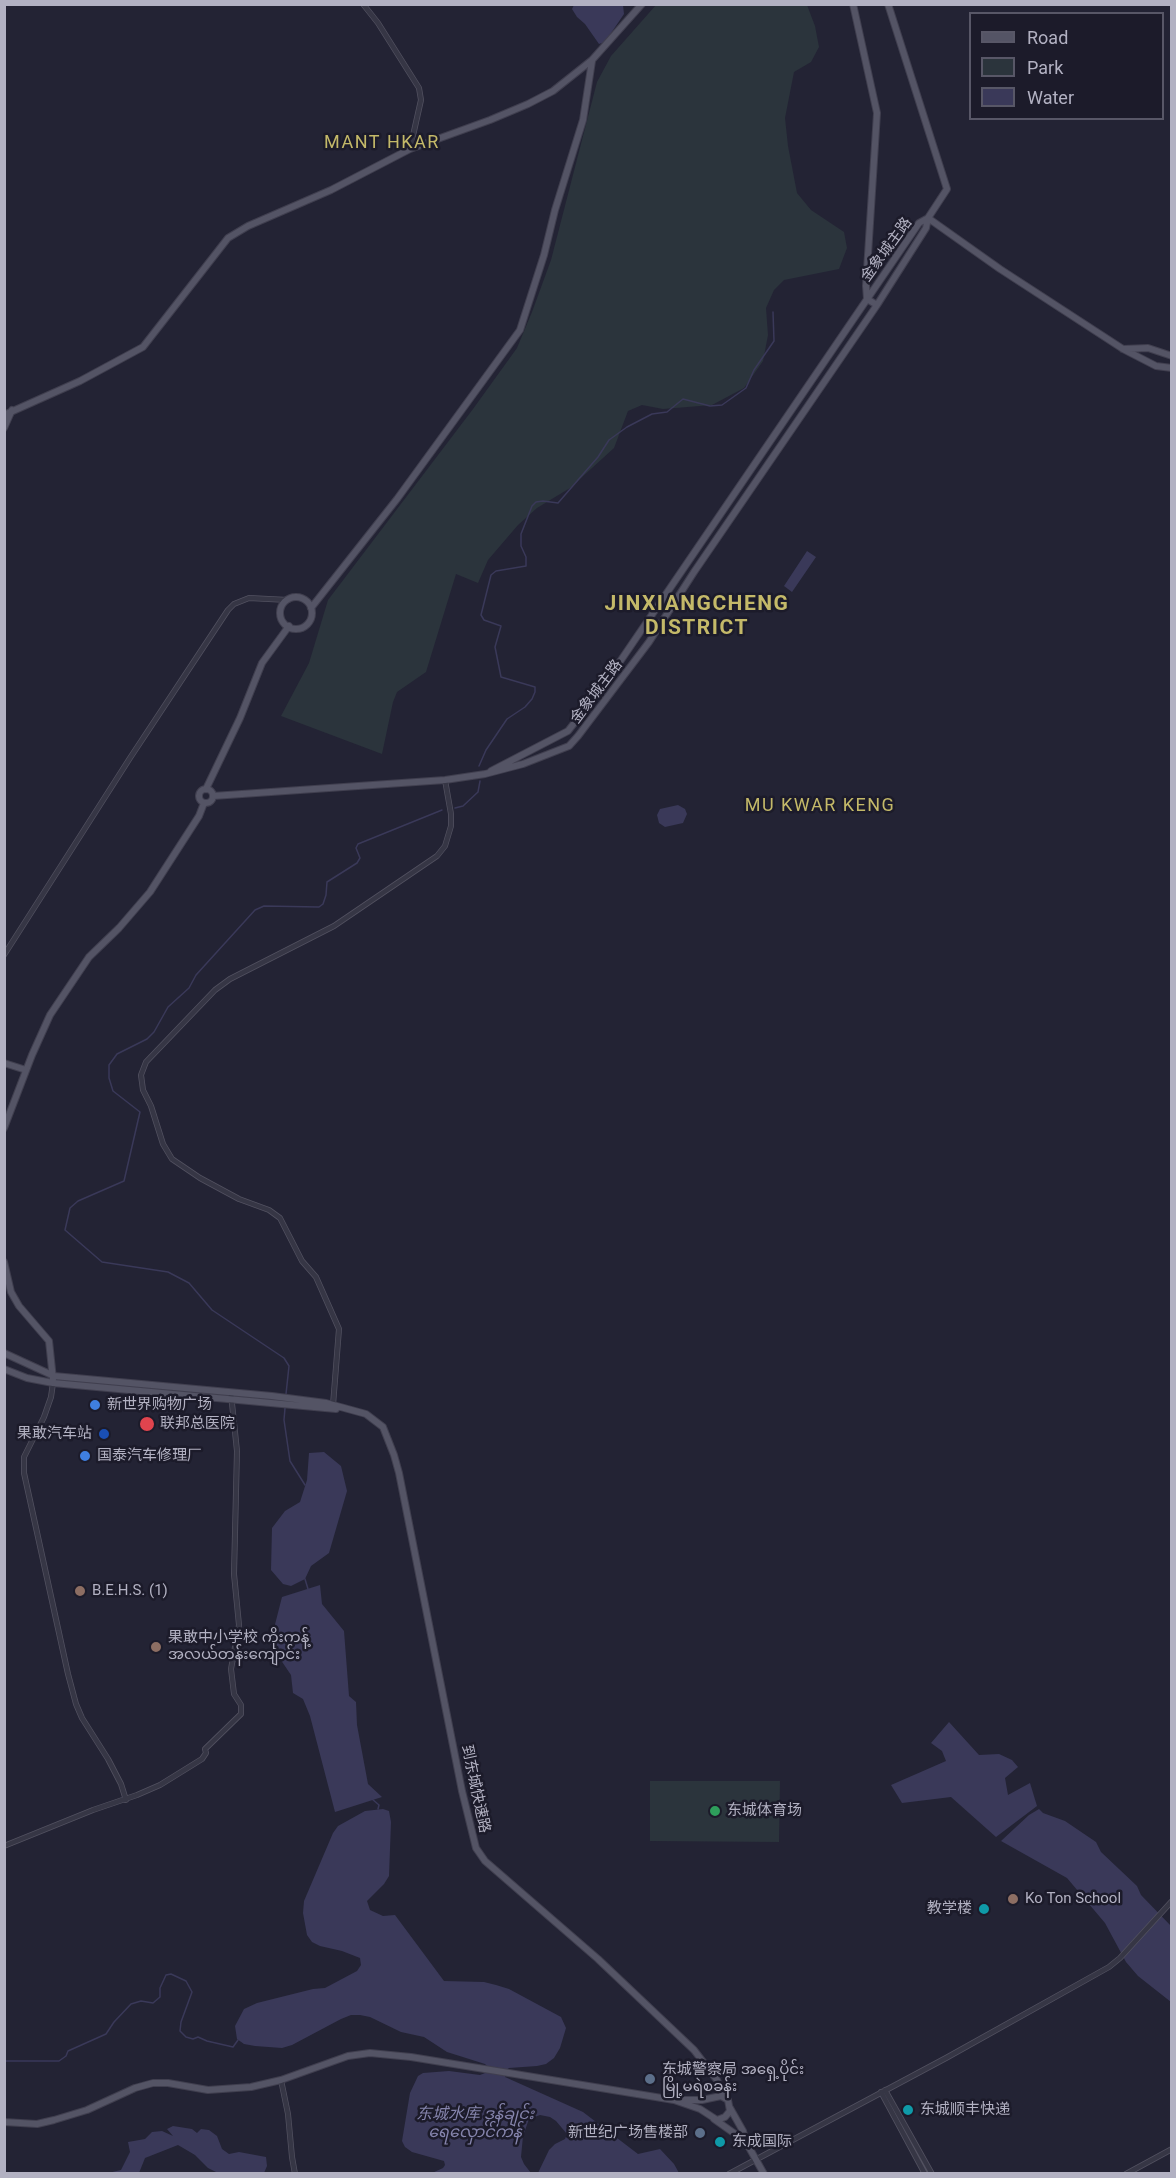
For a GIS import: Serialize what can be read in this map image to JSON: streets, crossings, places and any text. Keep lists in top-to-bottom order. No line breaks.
{"streets":{"main road":["金象城主路","到东城快速路"]},"districts":["MANT HKAR","JINXIANGCHENG DISTRICT","MU KWAR KENG"],"water":["东城水库 ဒွန်ချင်း ရေလှောင်ကန်"],"places":["新世界购物广场","联邦总医院","果敢汽车站","国泰汽车修理厂","B.E.H.S. (1)","果敢中小学校 ကိုးကန့် အလယ်တန်းကျောင်း","东城体育场","Ko Ton School","教学楼","东城警察局 အရှေ့ပိုင်း မြို့မရဲစခန်း","东城顺丰快递","新世纪广场售楼部","东成国际"],"legend":["Road","Park","Water"]}
